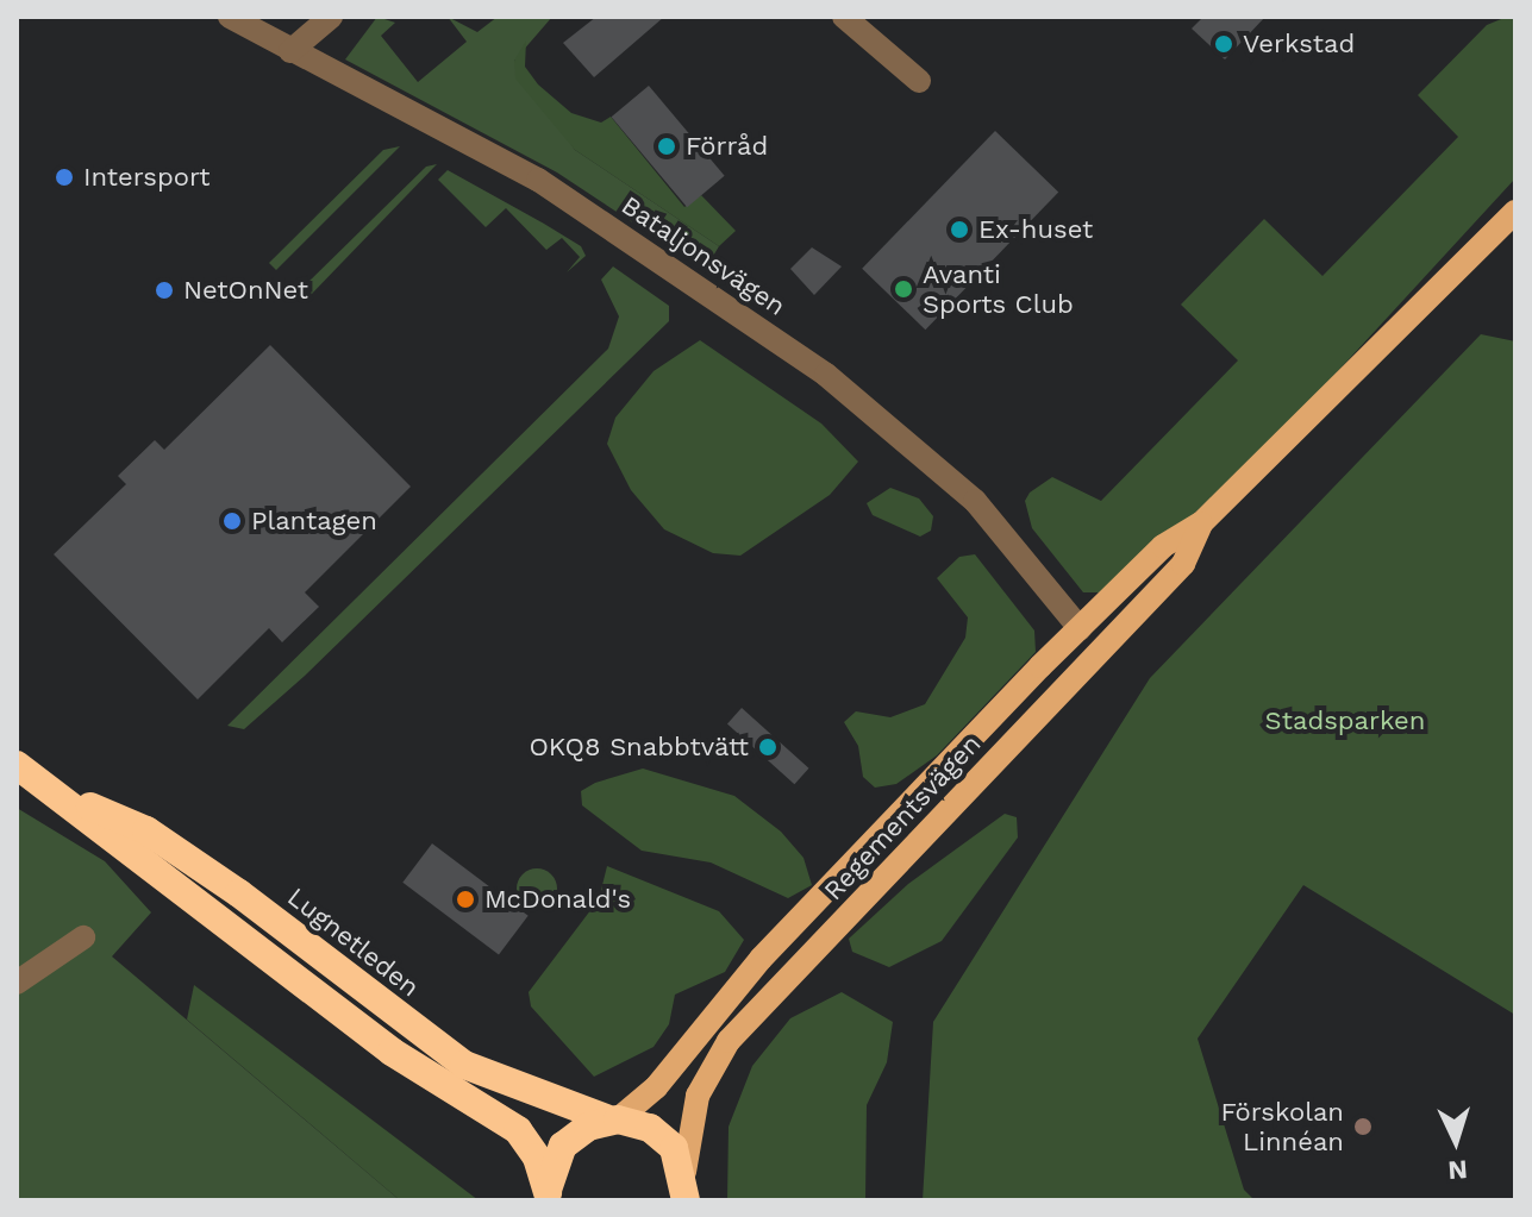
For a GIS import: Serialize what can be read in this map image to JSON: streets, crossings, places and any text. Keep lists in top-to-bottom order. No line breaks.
{"streets":{"highway":["Lugnetleden"],"main road":["Regementsvägen"],"street":["Bataljonsvägen"]},"crossings":[["Bataljonsvägen","Regementsvägen"],["Regementsvägen","Lugnetleden"]],"parks":["Stadsparken"],"places":["Verkstad","Förråd","Intersport","Ex-huset","Avanti Sports Club","NetOnNet","Plantagen","OKQ8 Snabbtvätt","McDonald's","Förskolan Linnéan"],"north":"bottom"}
